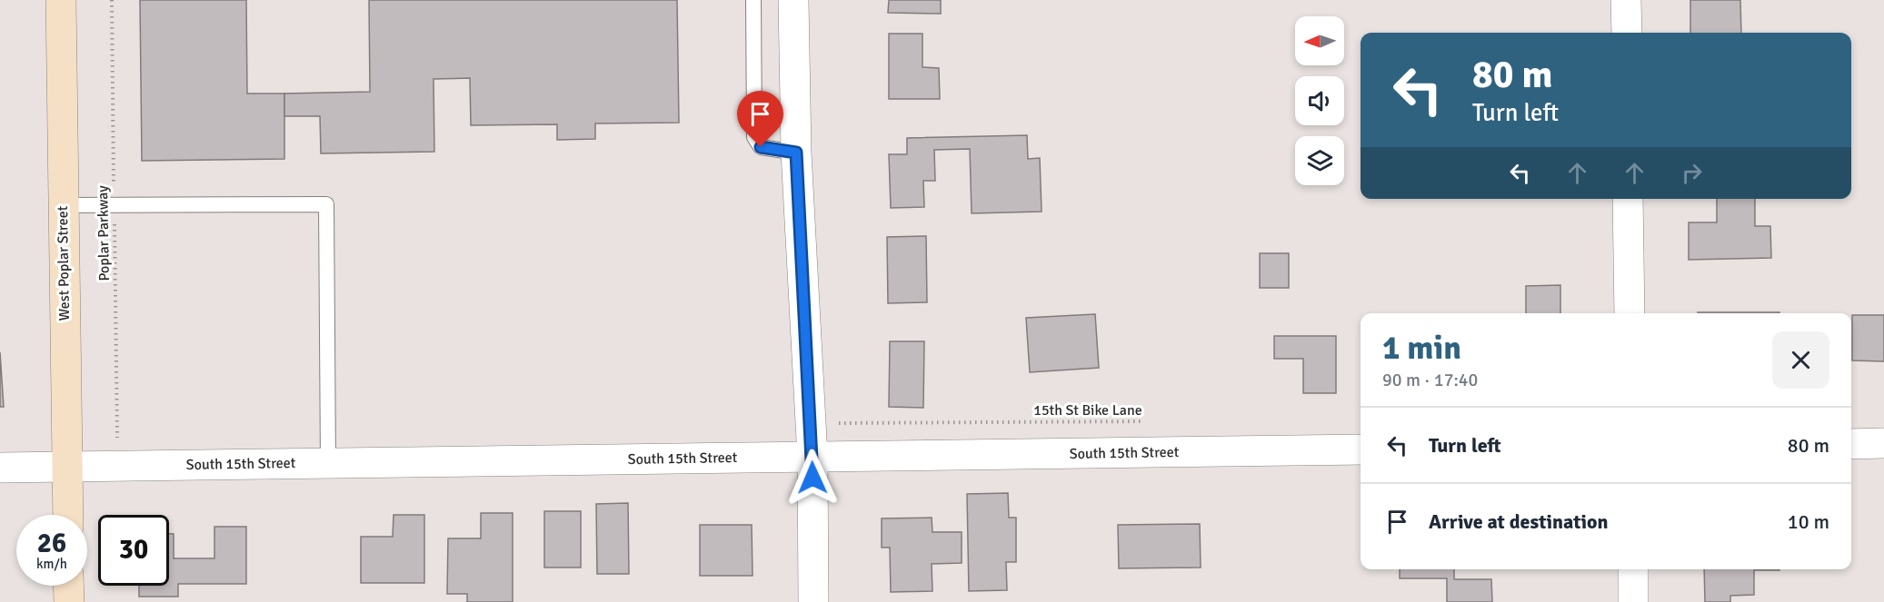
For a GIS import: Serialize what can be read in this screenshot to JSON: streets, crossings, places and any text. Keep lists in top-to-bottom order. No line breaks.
{"streets":{"street":["West Poplar Street","South 15th Street"],"path":["Poplar Parkway","15th St Bike Lane"]},"crossings":[["Poplar Parkway","South 15th Street"],["West Poplar Street","South 15th Street"]],"north":"left","page":{"turn":["80 m","Turn left"],"heading":["1 min","90 m · 17:40"],"list":[{"name":"Turn left","value":"80 m"},{"name":"Arrive at destination","value":"10 m"}],"speed":"26 km/h","limit":"30"}}
